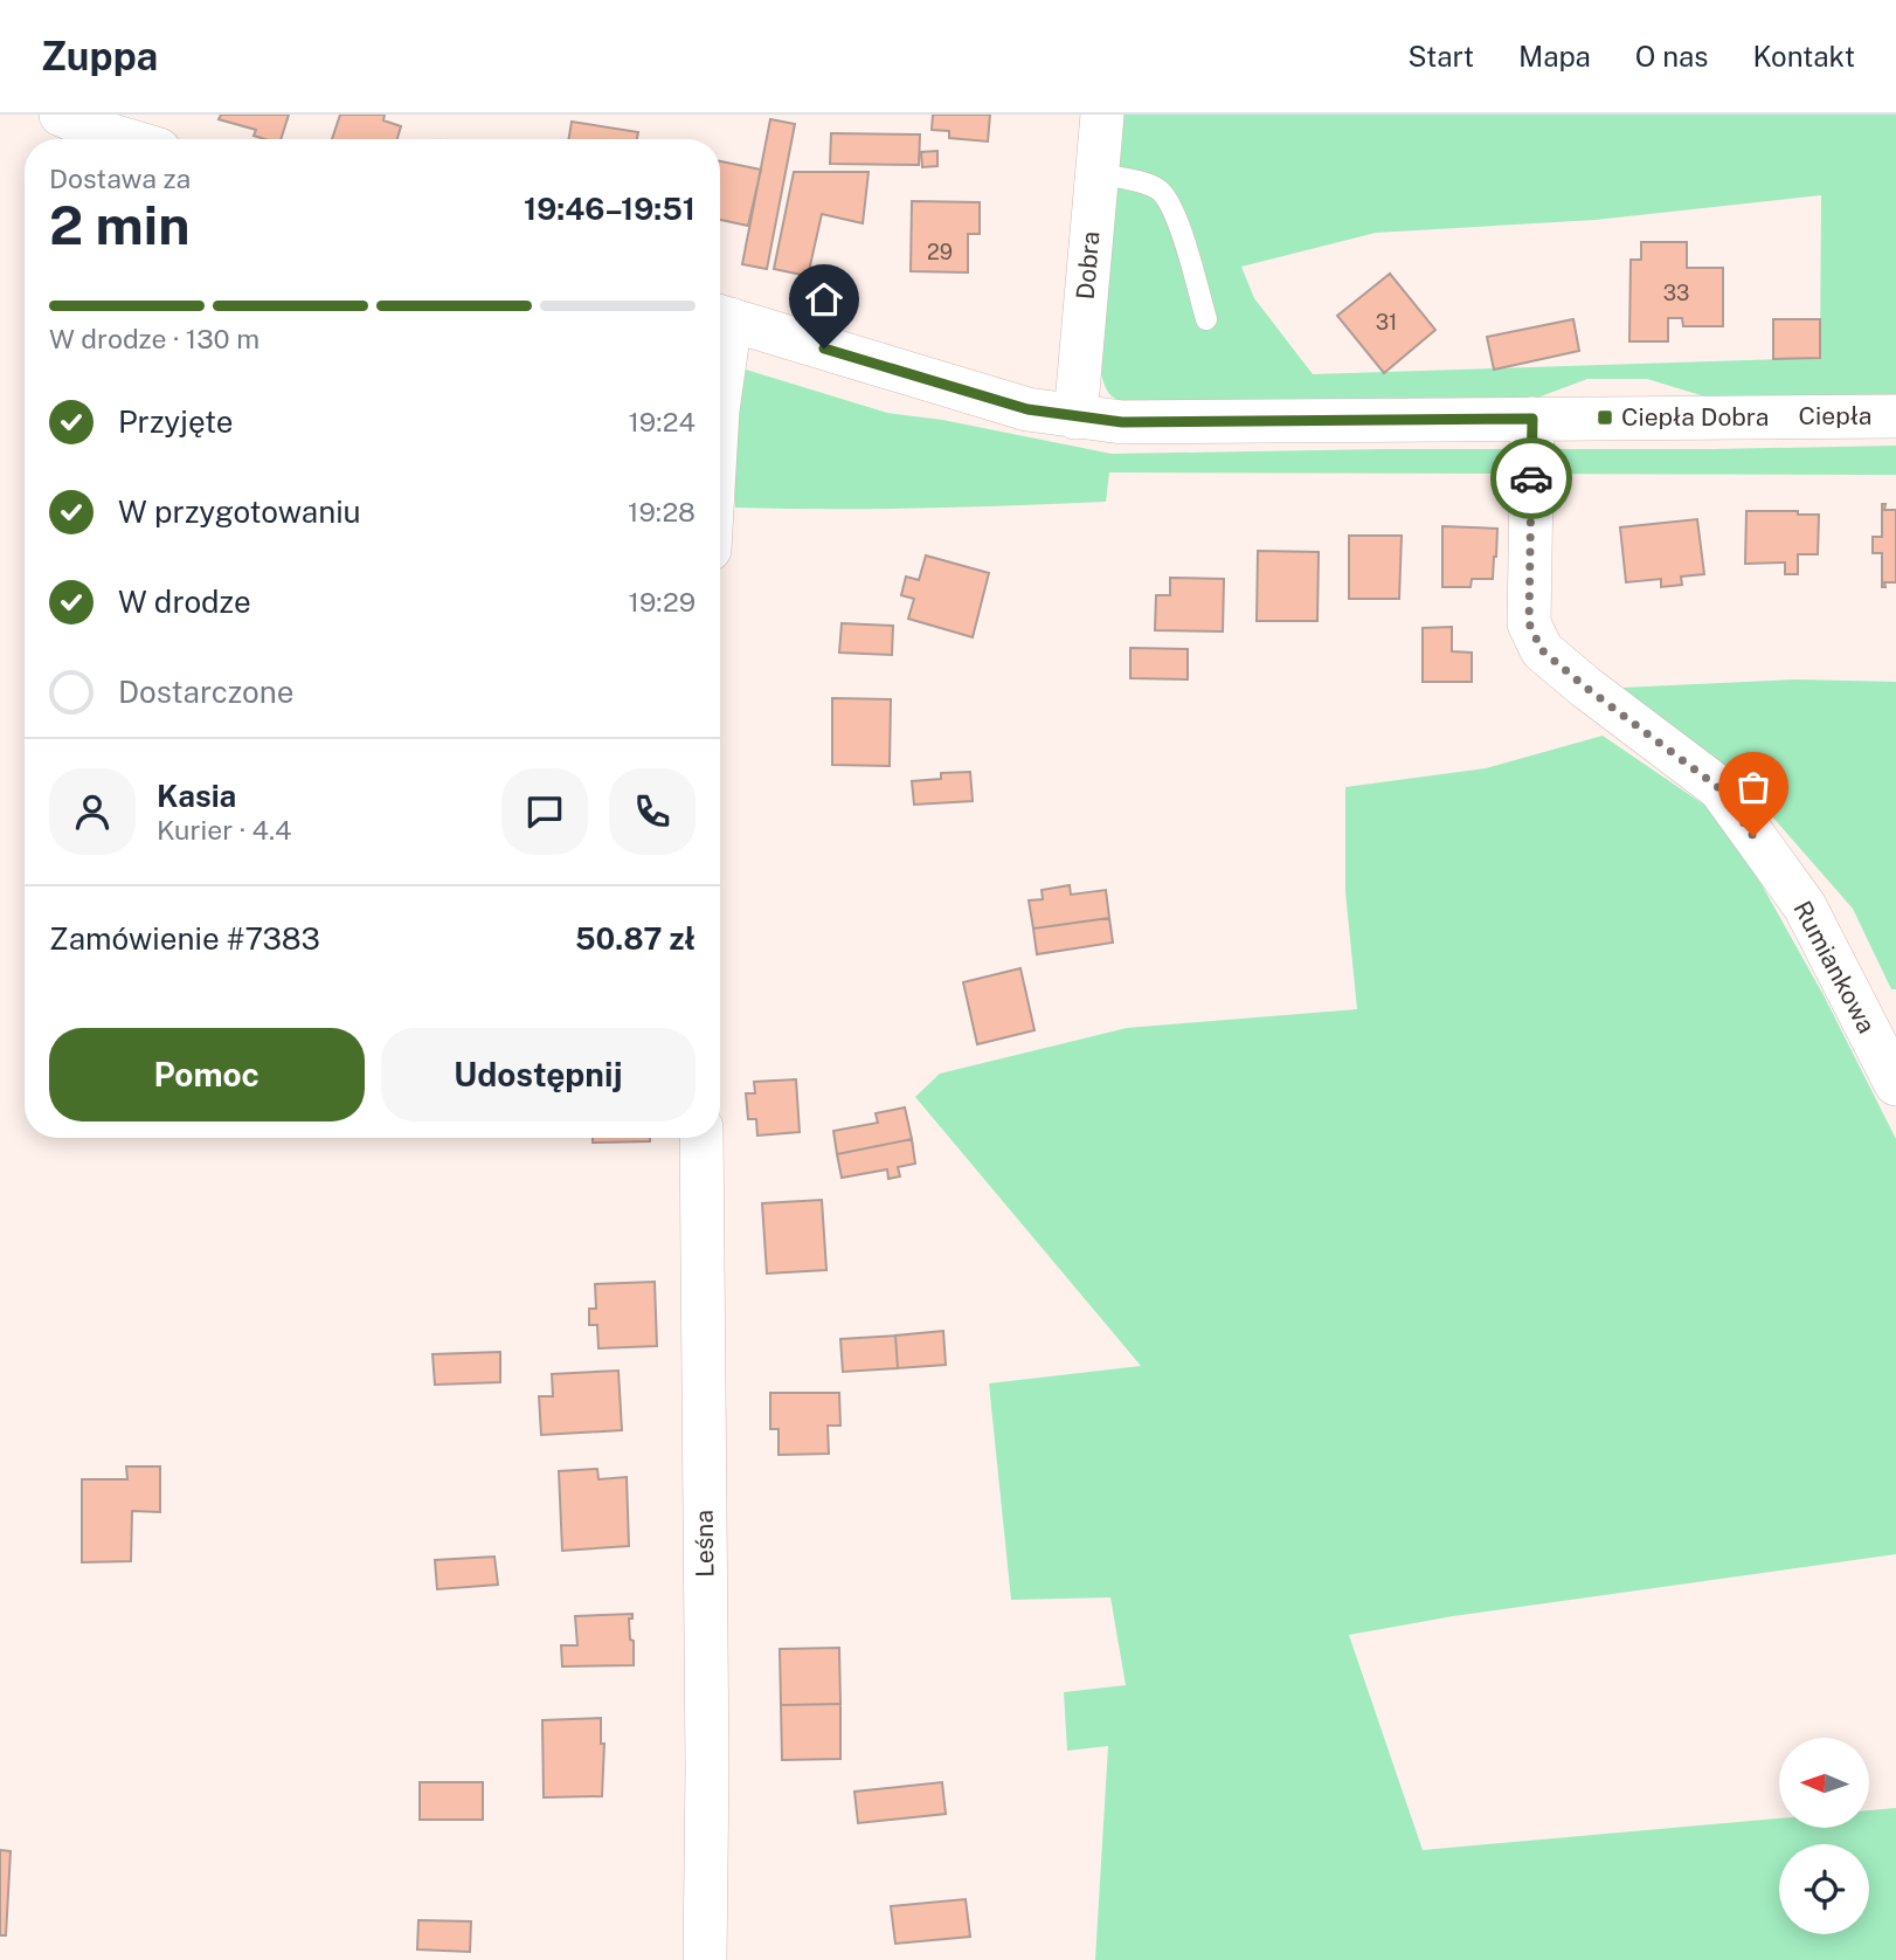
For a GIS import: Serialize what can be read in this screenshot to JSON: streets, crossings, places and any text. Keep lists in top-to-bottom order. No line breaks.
{"streets":{"street":["Dobra","Ciepła","Rumiankowa","Leśna"]},"crossings":[["Dobra","Ciepła"],["Ciepła","Rumiankowa"]],"places":{"transit":["Ciepła Dobra"]},"house_numbers":["29","33","31"],"north":"left","page":{"header":"Zuppa","nav":["Start","Mapa","O nas","Kontakt"],"heading":["2 min","Dostawa za","19:46–19:51"],"panel":["Kasia","Kurier · 4.4","Zamówienie #7383","50.87 zł"],"bar":"W drodze · 130 m","list":[["Przyjęte","19:24"],["W przygotowaniu","19:28"],["W drodze","19:29"],"Dostarczone"],"buttons":["Pomoc","Udostępnij"]}}
